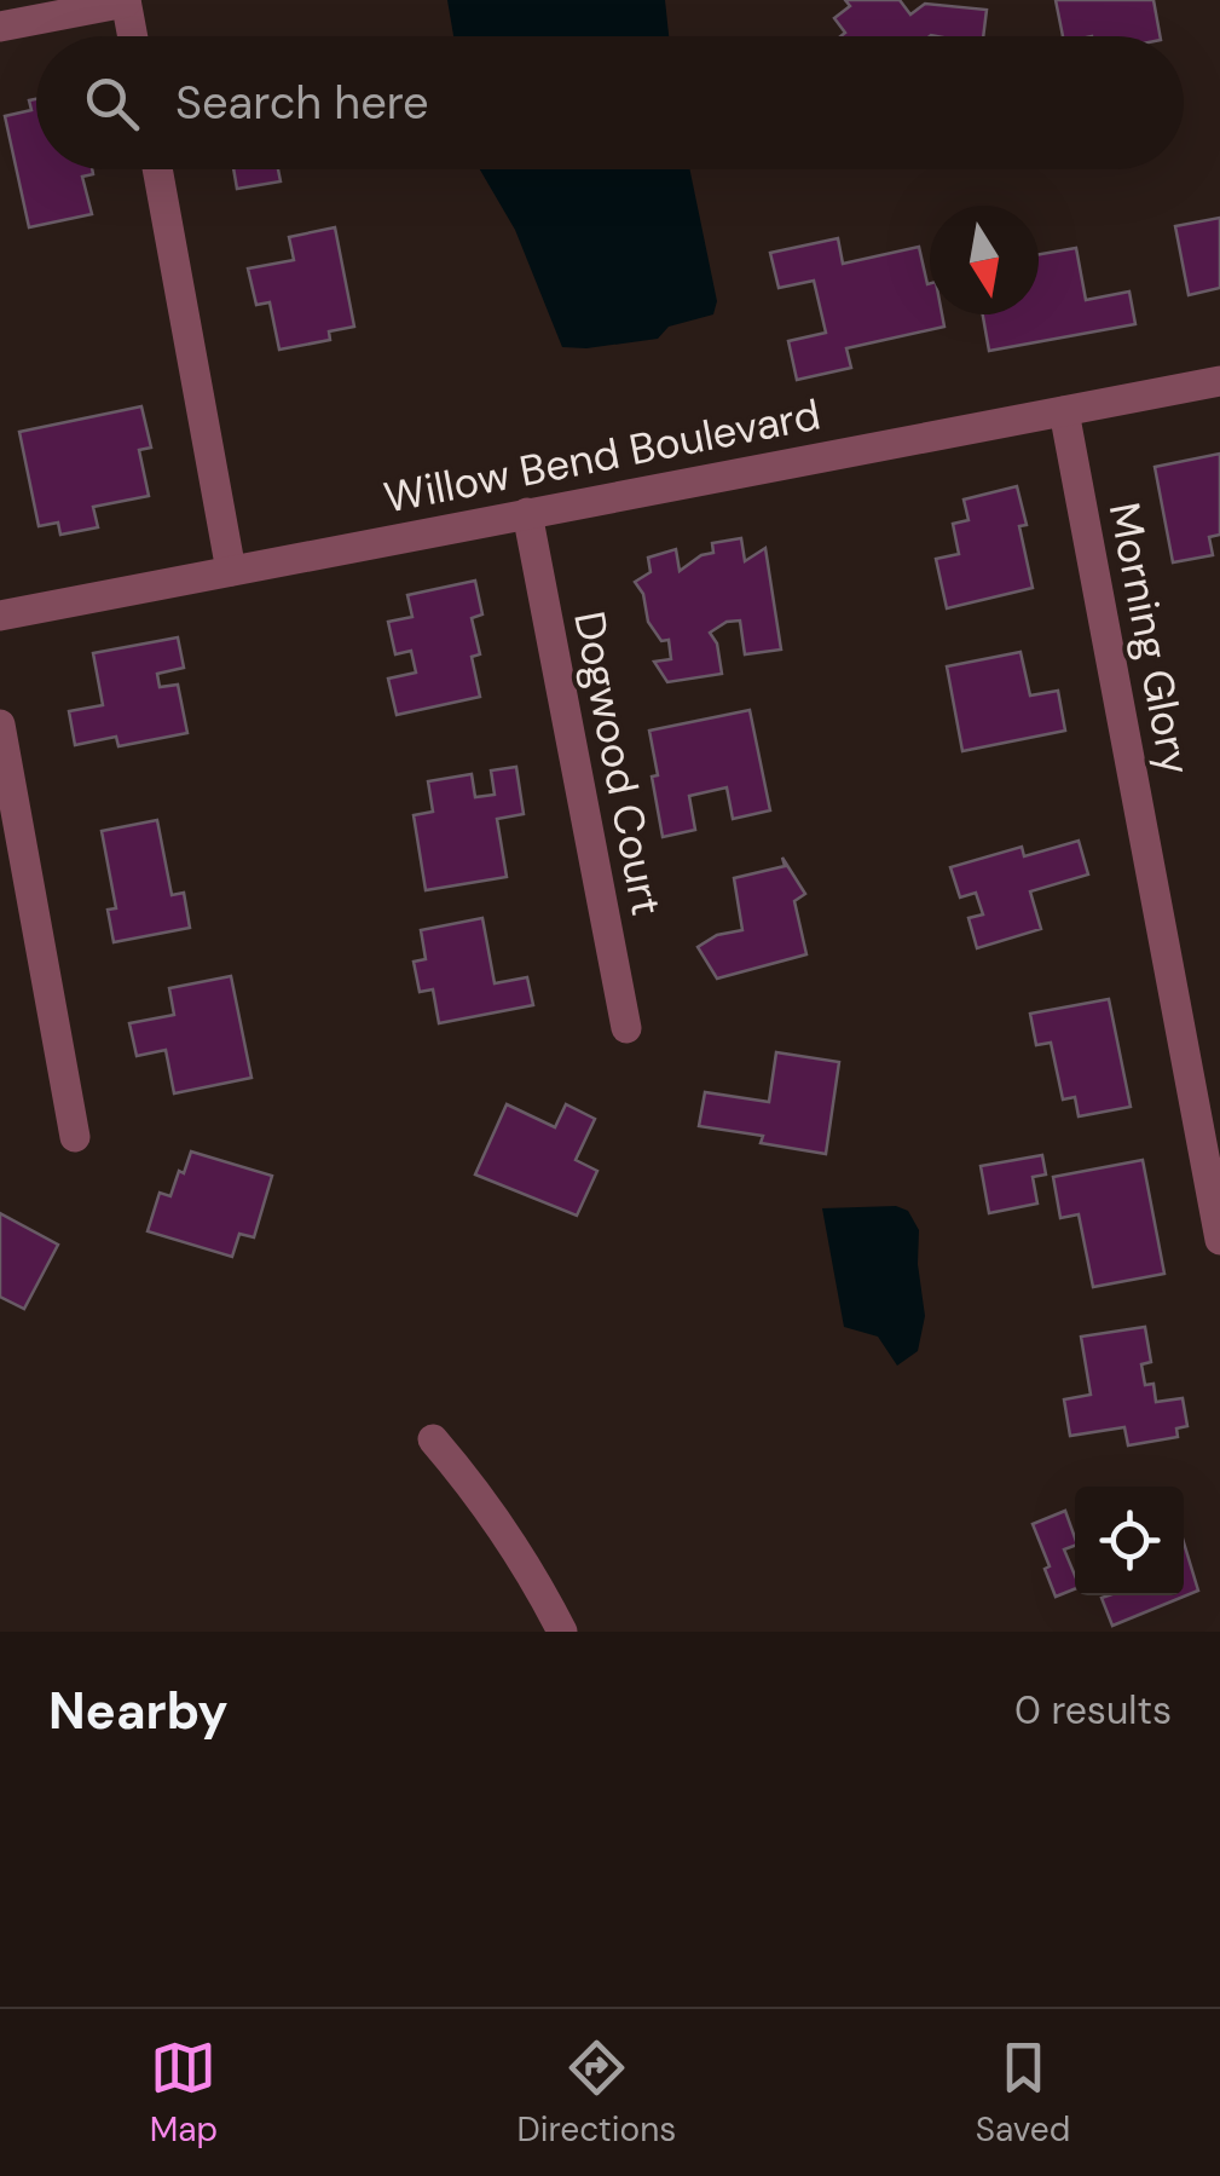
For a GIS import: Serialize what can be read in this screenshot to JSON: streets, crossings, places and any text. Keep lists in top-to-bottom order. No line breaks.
{"streets":{"street":["Willow Bend Boulevard","Morning Glory","Dogwood Court"]},"crossings":[["Willow Bend Boulevard","Morning Glory"],["Willow Bend Boulevard","Dogwood Court"]],"north":"bottom","page":{"search":"Search here","heading":["Nearby","0 results"],"nav":["Map","Directions","Saved"]}}
